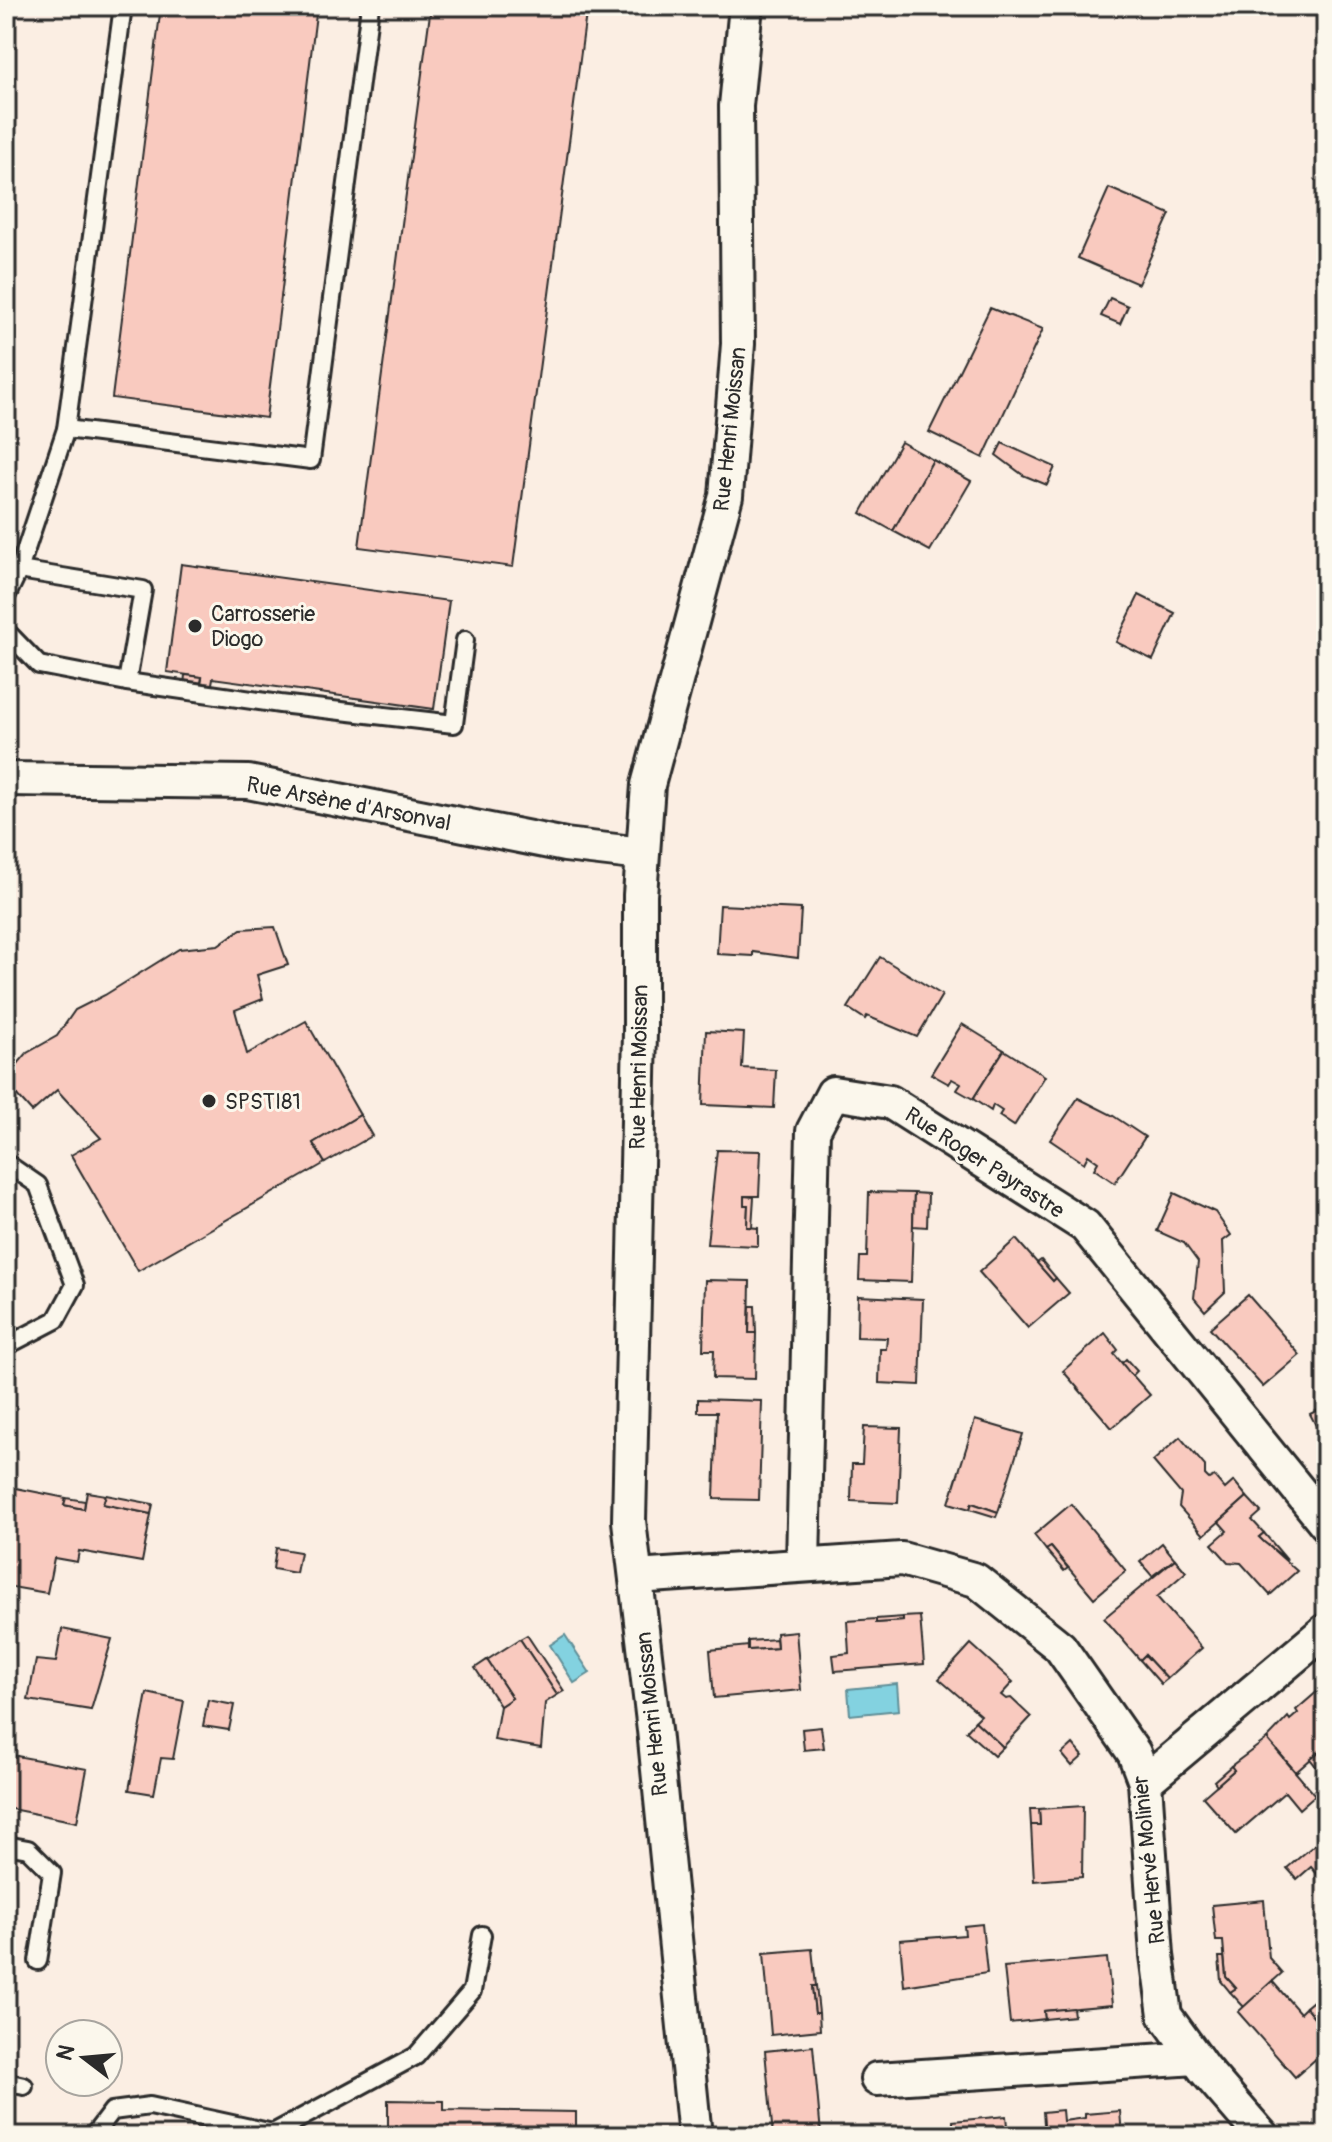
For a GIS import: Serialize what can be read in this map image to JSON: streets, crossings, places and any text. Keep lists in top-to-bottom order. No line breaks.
{"streets":{"street":["Rue Henri Moissan","Rue Arsène d'Arsonval","Rue Roger Payrastre","Rue Hervé Molinier"]},"crossings":[["Rue Henri Moissan","Rue Arsène d'Arsonval"],["Rue Henri Moissan","Rue Hervé Molinier"],["Rue Roger Payrastre","Rue Hervé Molinier"]],"places":["Carrosserie Diogo","SPSTI81"],"north":"left"}
